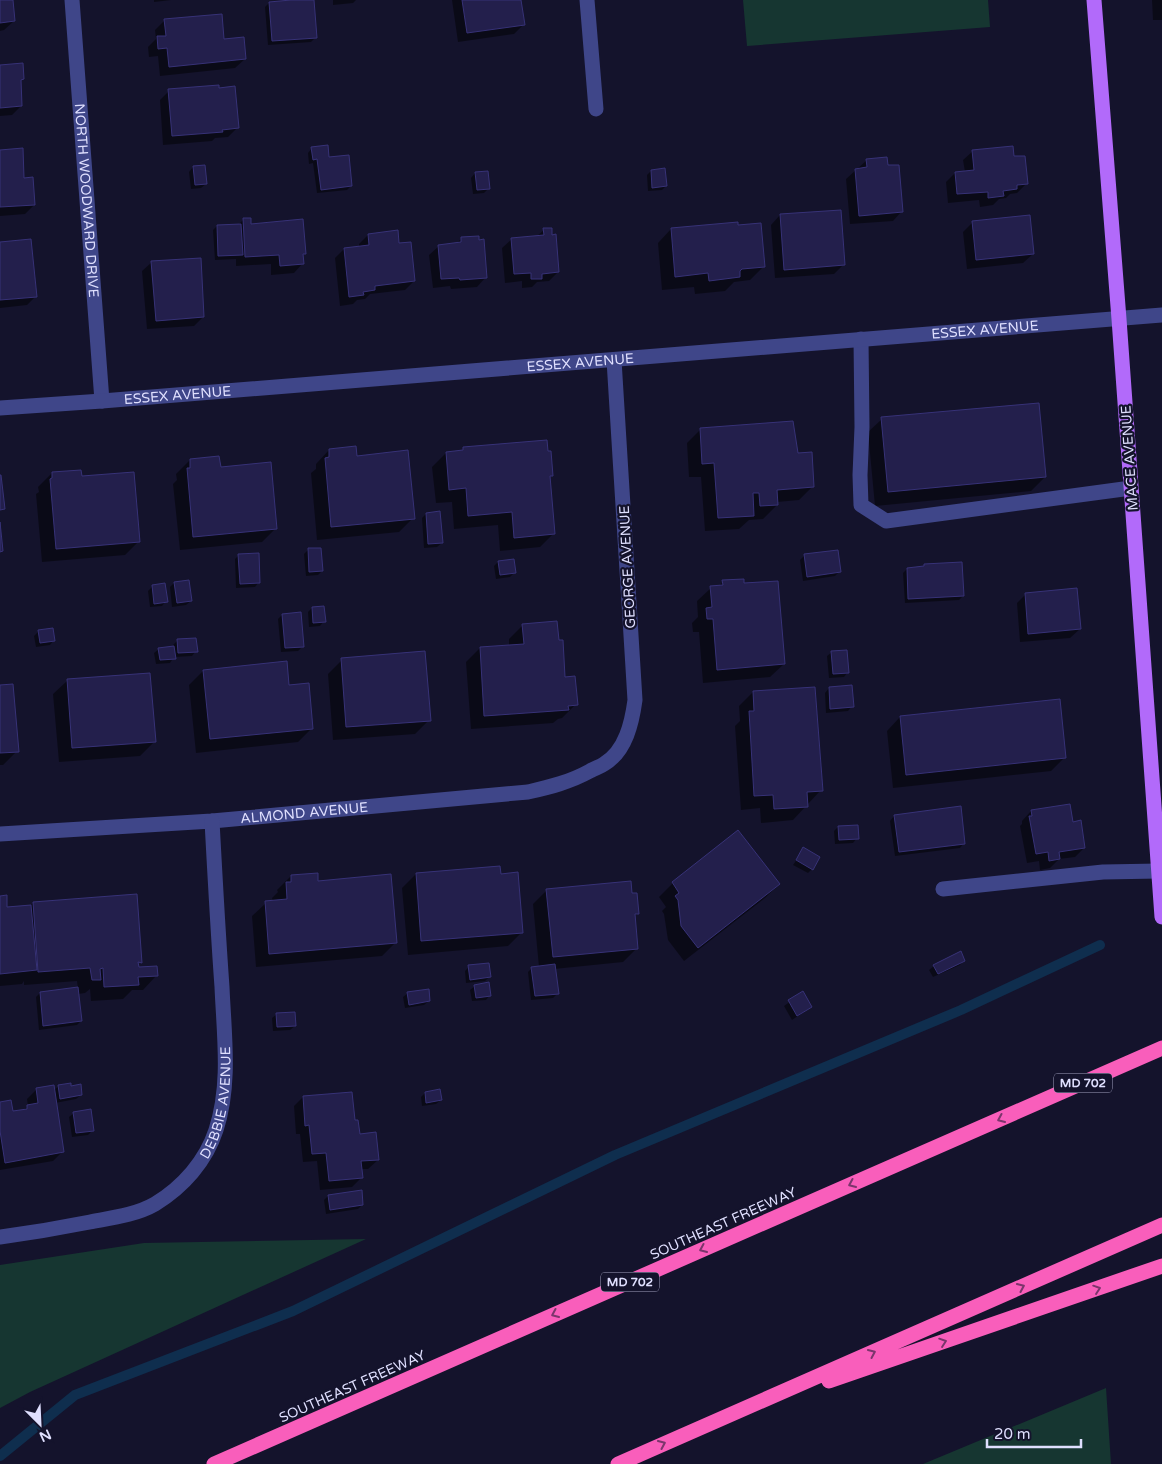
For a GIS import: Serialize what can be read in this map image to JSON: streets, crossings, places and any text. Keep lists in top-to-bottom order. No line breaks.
{"streets":{"highway":["MD 702","SOUTHEAST FREEWAY"],"main road":["MACE AVENUE"],"street":["NORTH WOODWARD DRIVE","ESSEX AVENUE","GEORGE AVENUE","ALMOND AVENUE","DEBBIE AVENUE"]},"crossings":[["NORTH WOODWARD DRIVE","ESSEX AVENUE"],["ESSEX AVENUE","MACE AVENUE"],["ESSEX AVENUE","GEORGE AVENUE"],["GEORGE AVENUE","ALMOND AVENUE"],["ALMOND AVENUE","DEBBIE AVENUE"]],"one_way":["SOUTHEAST FREEWAY"],"scale_bar":"20 m","north":"bottom right"}
